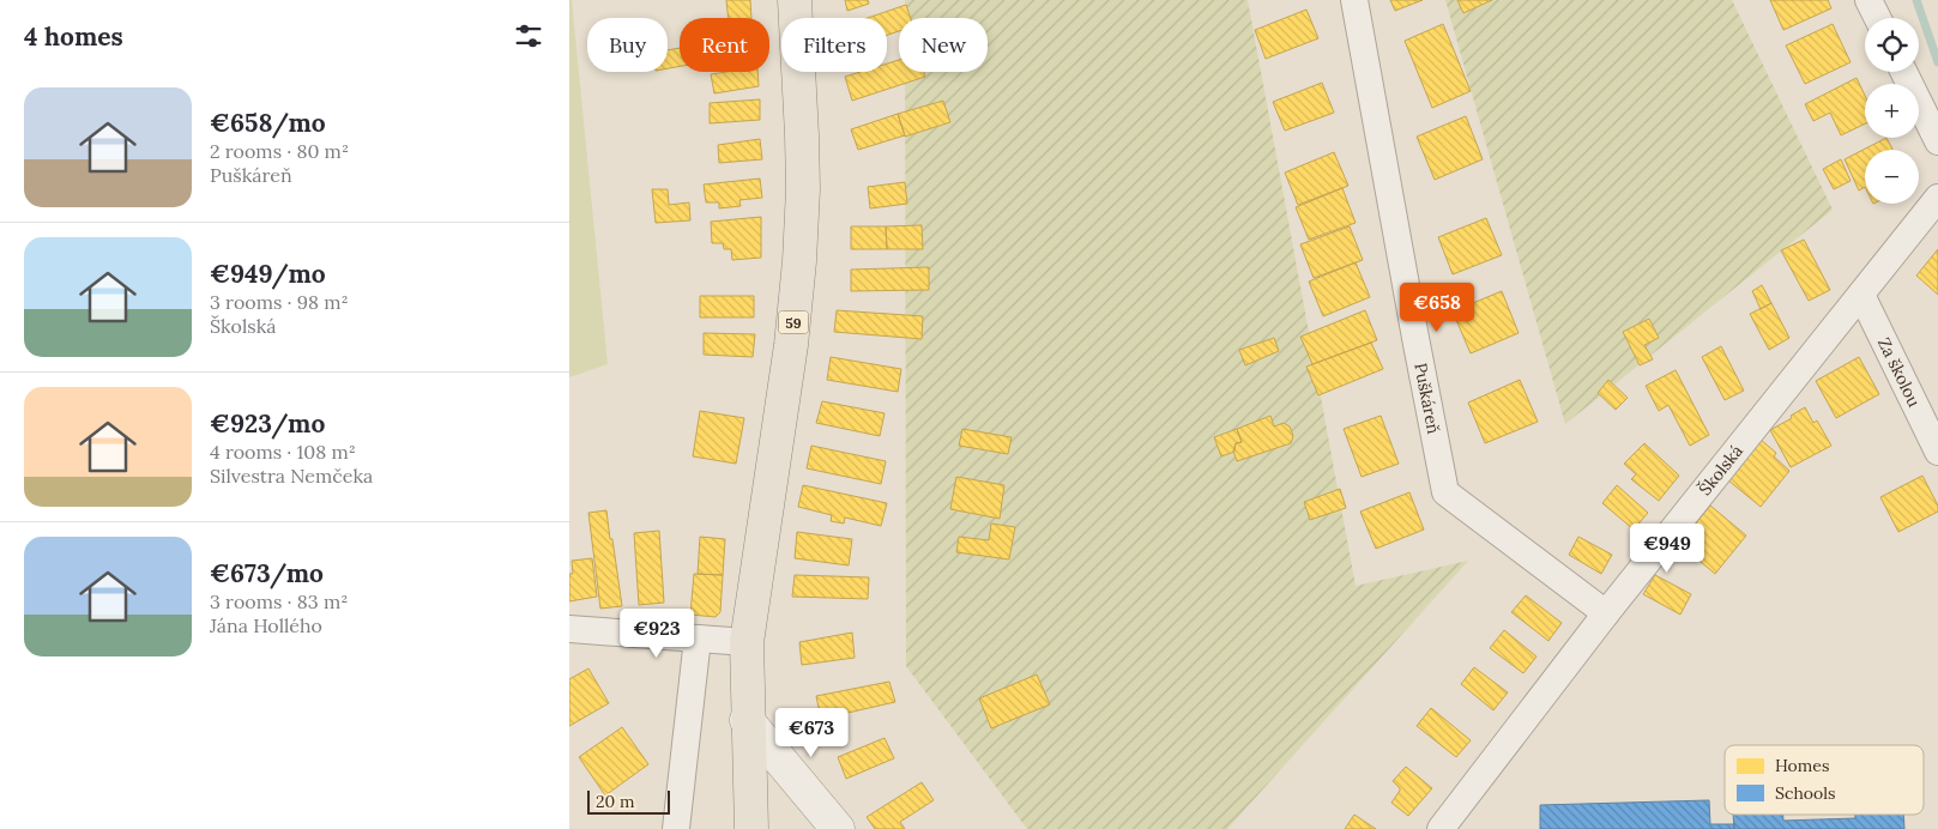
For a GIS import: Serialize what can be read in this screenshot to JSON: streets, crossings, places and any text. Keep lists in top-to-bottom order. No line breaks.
{"streets":{"main road":["59"],"street":["Za školou","Puškáreň","Školská"]},"crossings":[["Za školou","Školská"],["Puškáreň","Školská"]],"legend":["Homes","Schools"],"scale_bar":"20 m","page":{"heading":"4 homes","map_buttons":["+","−"],"chip":["Buy","Rent","Filters","New"],"list":[{"name":"€658/mo","note":"2 rooms · 80 m² · Puškáreň"},{"name":"€949/mo","note":"3 rooms · 98 m² · Školská"},{"name":"€923/mo","note":"4 rooms · 108 m² · Silvestra Nemčeka"},{"name":"€673/mo","note":"3 rooms · 83 m² · Jána Hollého"}],"price":["€658","€949","€923","€673"],"scale":"20 m"}}
